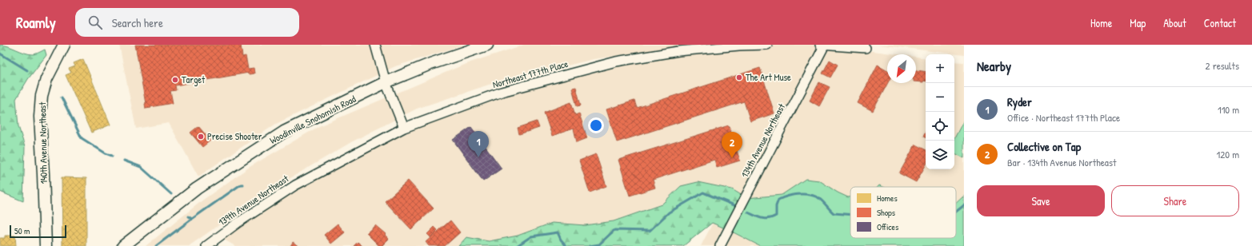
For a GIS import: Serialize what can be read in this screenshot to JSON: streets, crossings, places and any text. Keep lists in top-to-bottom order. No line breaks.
{"streets":{"main road":["Woodinville Snohomish Road","140th Avenue Northeast"],"street":["Northeast 177th Place","134th Avenue Northeast","139th Avenue Northeast"]},"crossings":[["Northeast 177th Place","139th Avenue Northeast"]],"places":["The Art Muse","Target","Precise Shooter"],"legend":["Homes","Shops","Offices"],"scale_bar":"50 m","north":"bottom left","page":{"header":"Roamly","search":"Search here","nav":["Home","Map","About","Contact"],"heading":["Nearby","2 results"],"map_buttons":["+","−"],"list":[{"mark":"1","name":"Ryder","note":"Office · Northeast 177th Place","value":"110 m"},{"mark":"2","name":"Collective on Tap","note":"Bar · 134th Avenue Northeast","value":"120 m"}],"pins":["1","2"],"buttons":["Save","Share"],"scale":"50 m"}}
